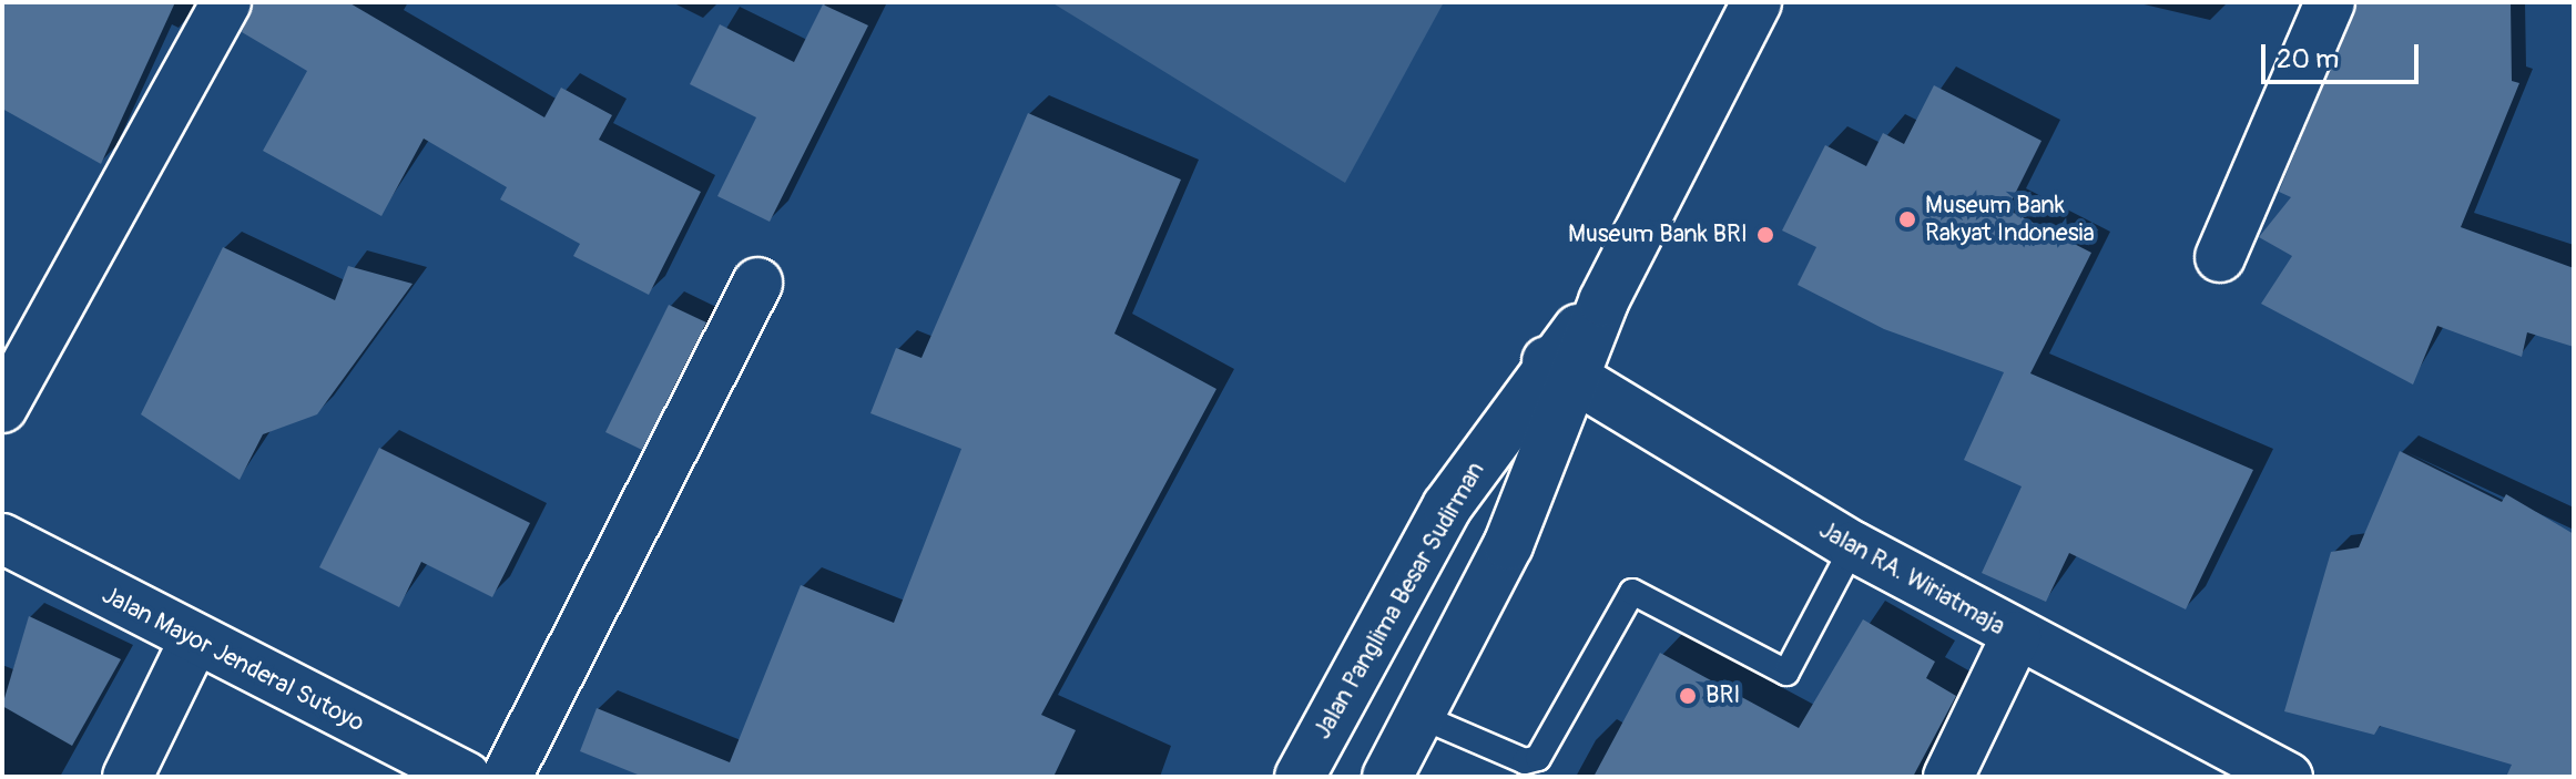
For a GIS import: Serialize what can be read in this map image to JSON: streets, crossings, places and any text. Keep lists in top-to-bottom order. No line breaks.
{"streets":{"street":["Jalan RA. Wiriatmaja","Jalan Panglima Besar Sudirman","Jalan Mayor Jenderal Sutoyo"]},"crossings":[["Jalan RA. Wiriatmaja","Jalan Panglima Besar Sudirman"]],"places":["Museum Bank Rakyat Indonesia","Museum Bank BRI","BRI"],"scale_bar":"20 m"}
